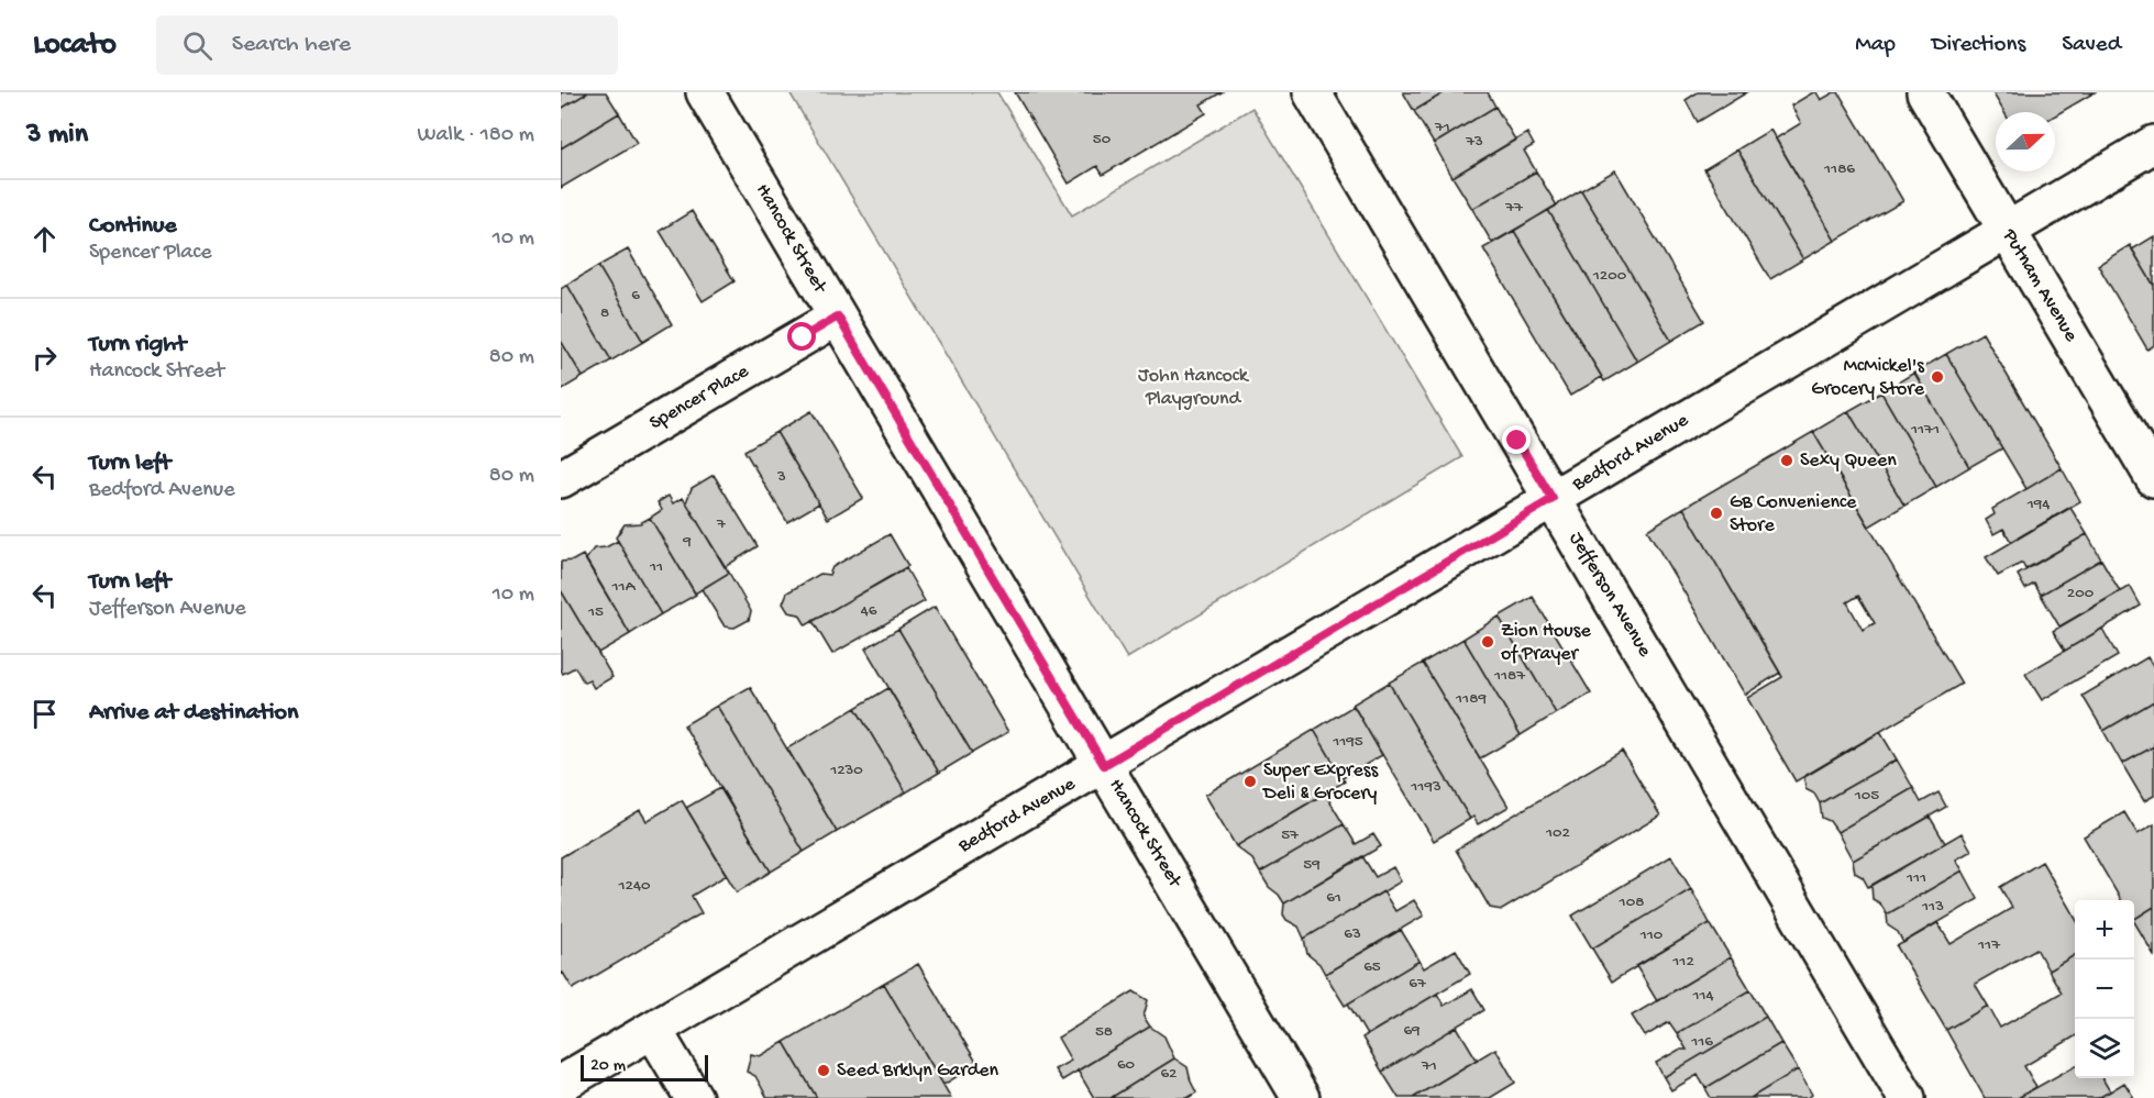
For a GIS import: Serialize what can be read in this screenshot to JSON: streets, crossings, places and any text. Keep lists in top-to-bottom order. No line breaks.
{"streets":{"street":["Hancock Street","Putnam Avenue","Spencer Place","Bedford Avenue","Jefferson Avenue"]},"crossings":[["Hancock Street","Spencer Place"],["Hancock Street","Bedford Avenue"],["Putnam Avenue","Bedford Avenue"],["Bedford Avenue","Jefferson Avenue"]],"parks":["John Hancock Playground"],"places":["McMickel's Grocery Store","Sexy Queen","GB Convenience Store","Zion House of Prayer","Super Express Deli & Grocery","Seed Brklyn Garden"],"house_numbers":["71","50","73","1186","77","1200","6","8","1171","3","194","7","9","11","11A","200","46","15","1187","1189","1195","1230","1193","105","102","57","59","111","1240","61","108","113","63","110","117","112","65","67","114","69","58","116","60","71","62"],"scale_bar":"20 m","north":"right","page":{"header":"Locato","search":"Search here","nav":["Map","Directions","Saved"],"heading":["3 min","Walk · 180 m"],"list":[["Continue","Spencer Place","10 m"],["Turn right","Hancock Street","80 m"],["Turn left","Bedford Avenue","80 m"],["Turn left","Jefferson Avenue","10 m"],"Arrive at destination"],"map_buttons":["+","−"],"scale":"20 m"}}
